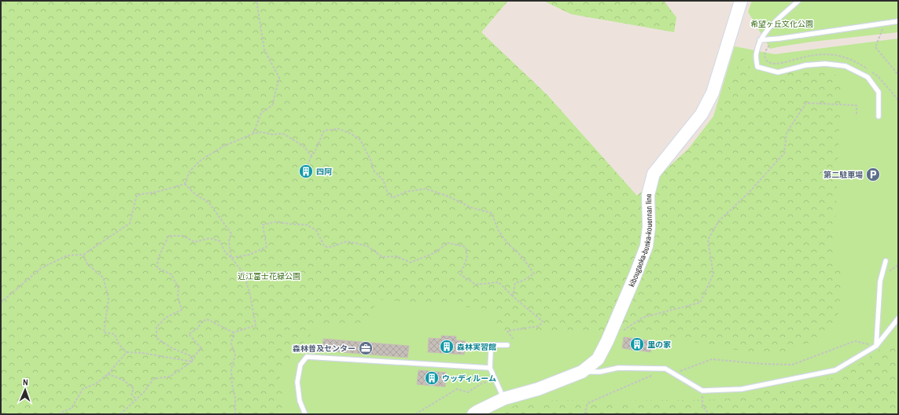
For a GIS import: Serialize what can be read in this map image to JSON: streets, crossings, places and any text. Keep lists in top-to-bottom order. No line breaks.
{"streets":{"main road":["kibougaoka-bunka-kouennan line"]},"parks":["希望ヶ丘文化公園","近江富士花緑公園"],"places":{"building":["四阿","里の家","森林実習館","ウッディルーム"],"parking":["第二駐車場"],"office":["森林普及センター"]},"north":"top"}
